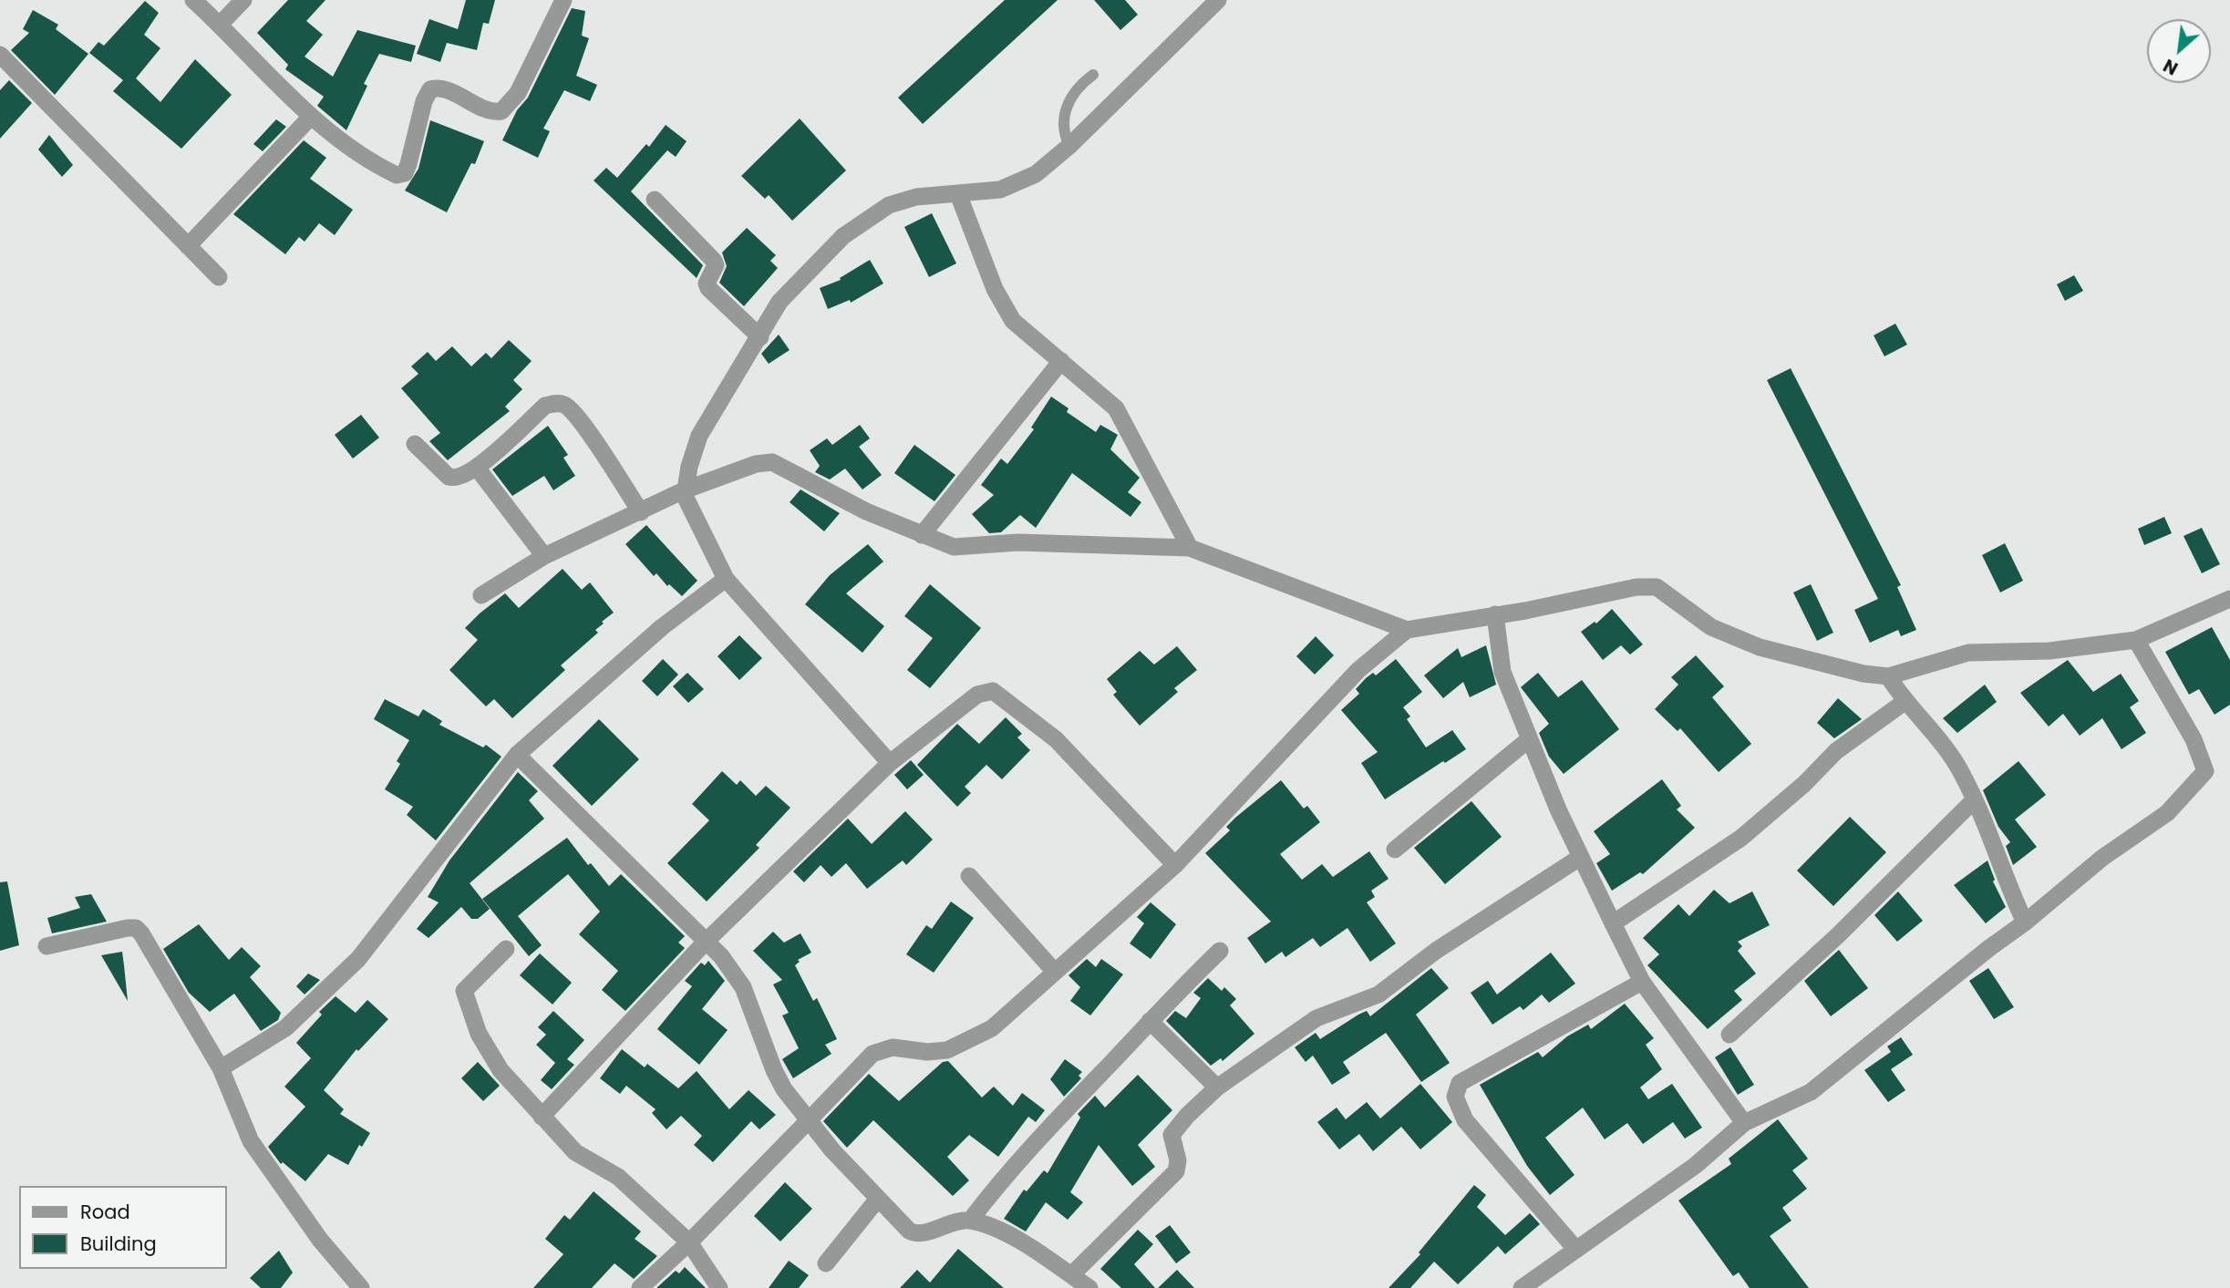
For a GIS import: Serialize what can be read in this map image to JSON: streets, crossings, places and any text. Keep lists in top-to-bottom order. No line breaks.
{"legend":["Road","Building"],"north":"bottom left"}
